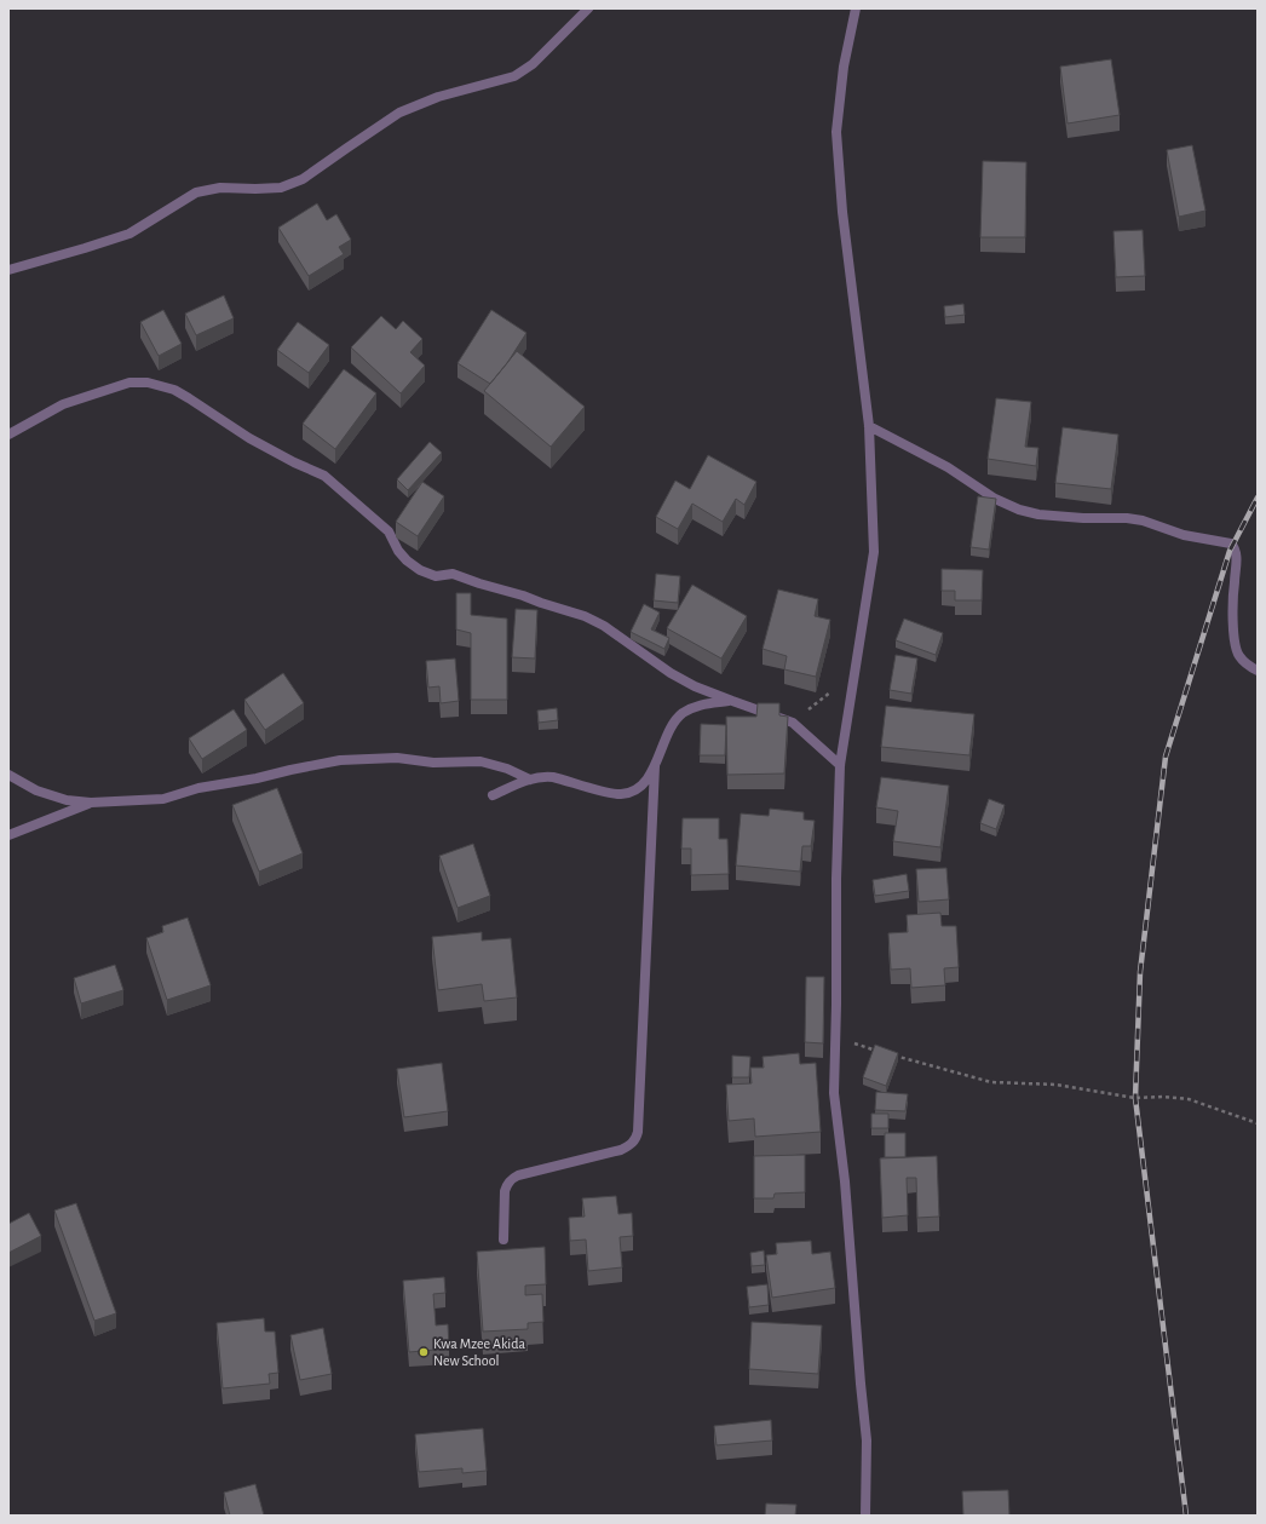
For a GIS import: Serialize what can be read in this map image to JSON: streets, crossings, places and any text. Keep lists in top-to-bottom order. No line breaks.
{"places":["Kwa Mzee Akida New School"]}
